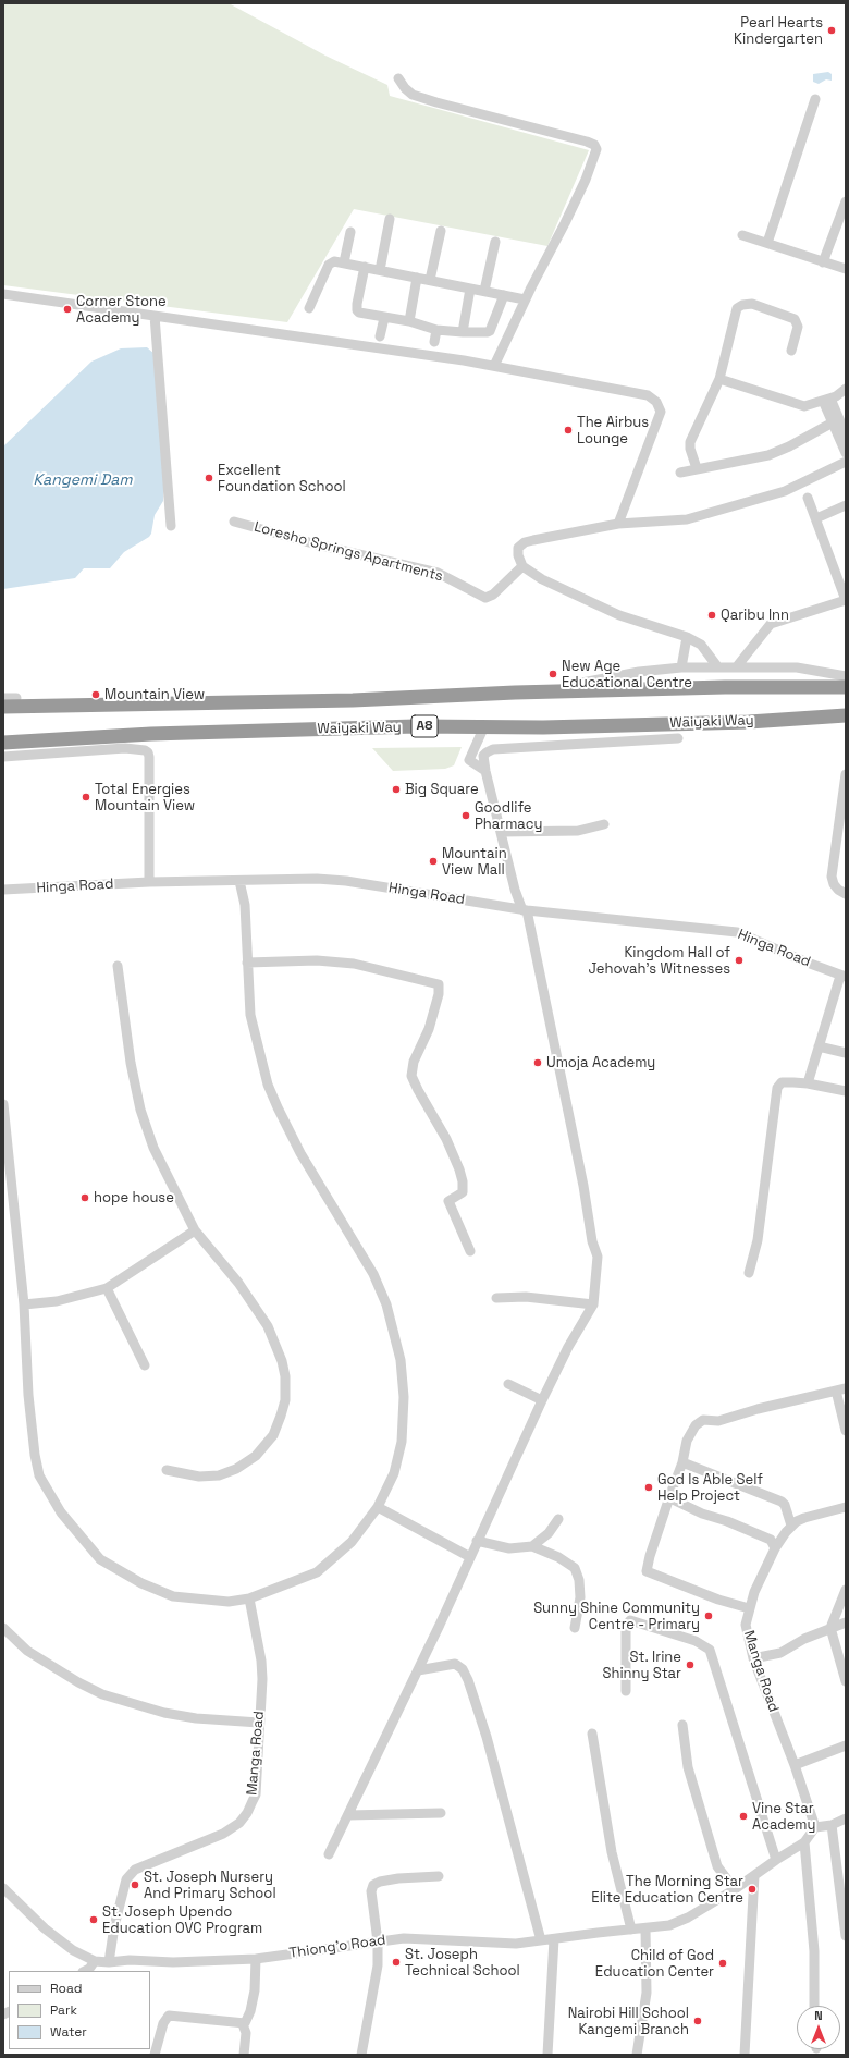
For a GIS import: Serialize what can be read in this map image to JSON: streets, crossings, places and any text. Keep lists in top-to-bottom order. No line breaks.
{"streets":{"highway":["Waiyaki Way","A8"],"street":["Loresho Springs Apartments","Hinga Road","Manga Road","Thiong'o Road"]},"crossings":[["Manga Road","Thiong'o Road"]],"water":["Kangemi Dam"],"places":["Pearl Hearts Kindergarten","Corner Stone Academy","The Airbus Lounge","Excellent Foundation School","Qaribu Inn","New Age Educational Centre","Mountain View","Big Square","Total Energies Mountain View","Goodlife Pharmacy","Mountain View Mall","Kingdom Hall of Jehovah's Witnesses","Umoja Academy","hope house","God Is Able Self Help Project","Sunny Shine Community Centre - Primary","St. Irine Shinny Star","Vine Star Academy","St. Joseph Nursery And Primary School","The Morning Star Elite Education Centre","St. Joseph Upendo Education OVC Program","St. Joseph Technical School","Child of God Education Center","Nairobi Hill School Kangemi Branch"],"legend":["Road","Park","Water"],"north":"top"}
